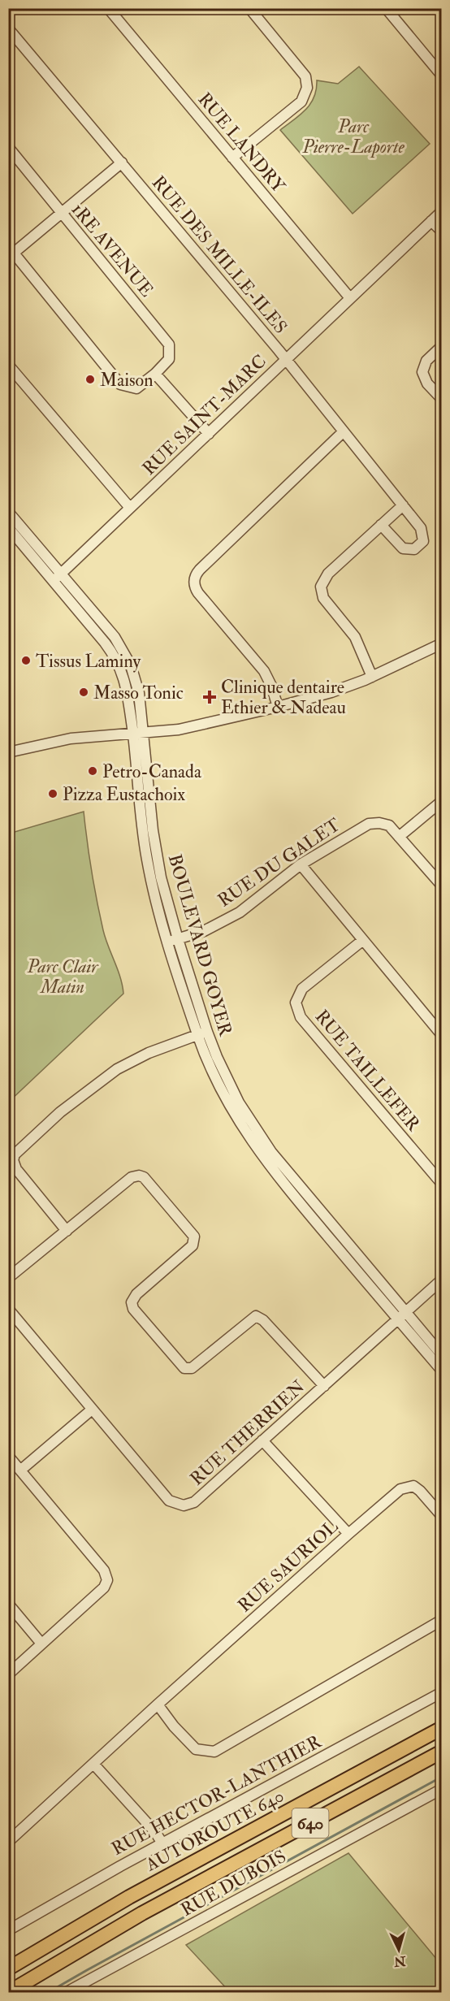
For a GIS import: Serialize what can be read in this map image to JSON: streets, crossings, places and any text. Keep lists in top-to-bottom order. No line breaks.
{"streets":{"highway":["640","AUTOROUTE 640"],"street":["RUE LANDRY","1RE AVENUE","RUE DES MILLE-ILES","RUE SAINT-MARC","RUE DU GALET","BOULEVARD GOYER","RUE TAILLEFER","RUE THERRIEN","RUE SAURIOL","RUE HECTOR-LANTHIER","RUE DUBOIS"]},"crossings":[["RUE LANDRY","RUE SAINT-MARC"],["RUE DES MILLE-ILES","RUE SAINT-MARC"],["RUE SAINT-MARC","BOULEVARD GOYER"],["RUE DU GALET","BOULEVARD GOYER"],["BOULEVARD GOYER","RUE THERRIEN"]],"parks":["Parc Pierre-Laporte","Parc Clair Matin"],"places":{"other":["Maison","Tissus Laminy","Masso Tonic","Petro-Canada","Pizza Eustachoix"],"health":["Clinique dentaire Ethier & Nadeau"]},"north":"bottom"}
